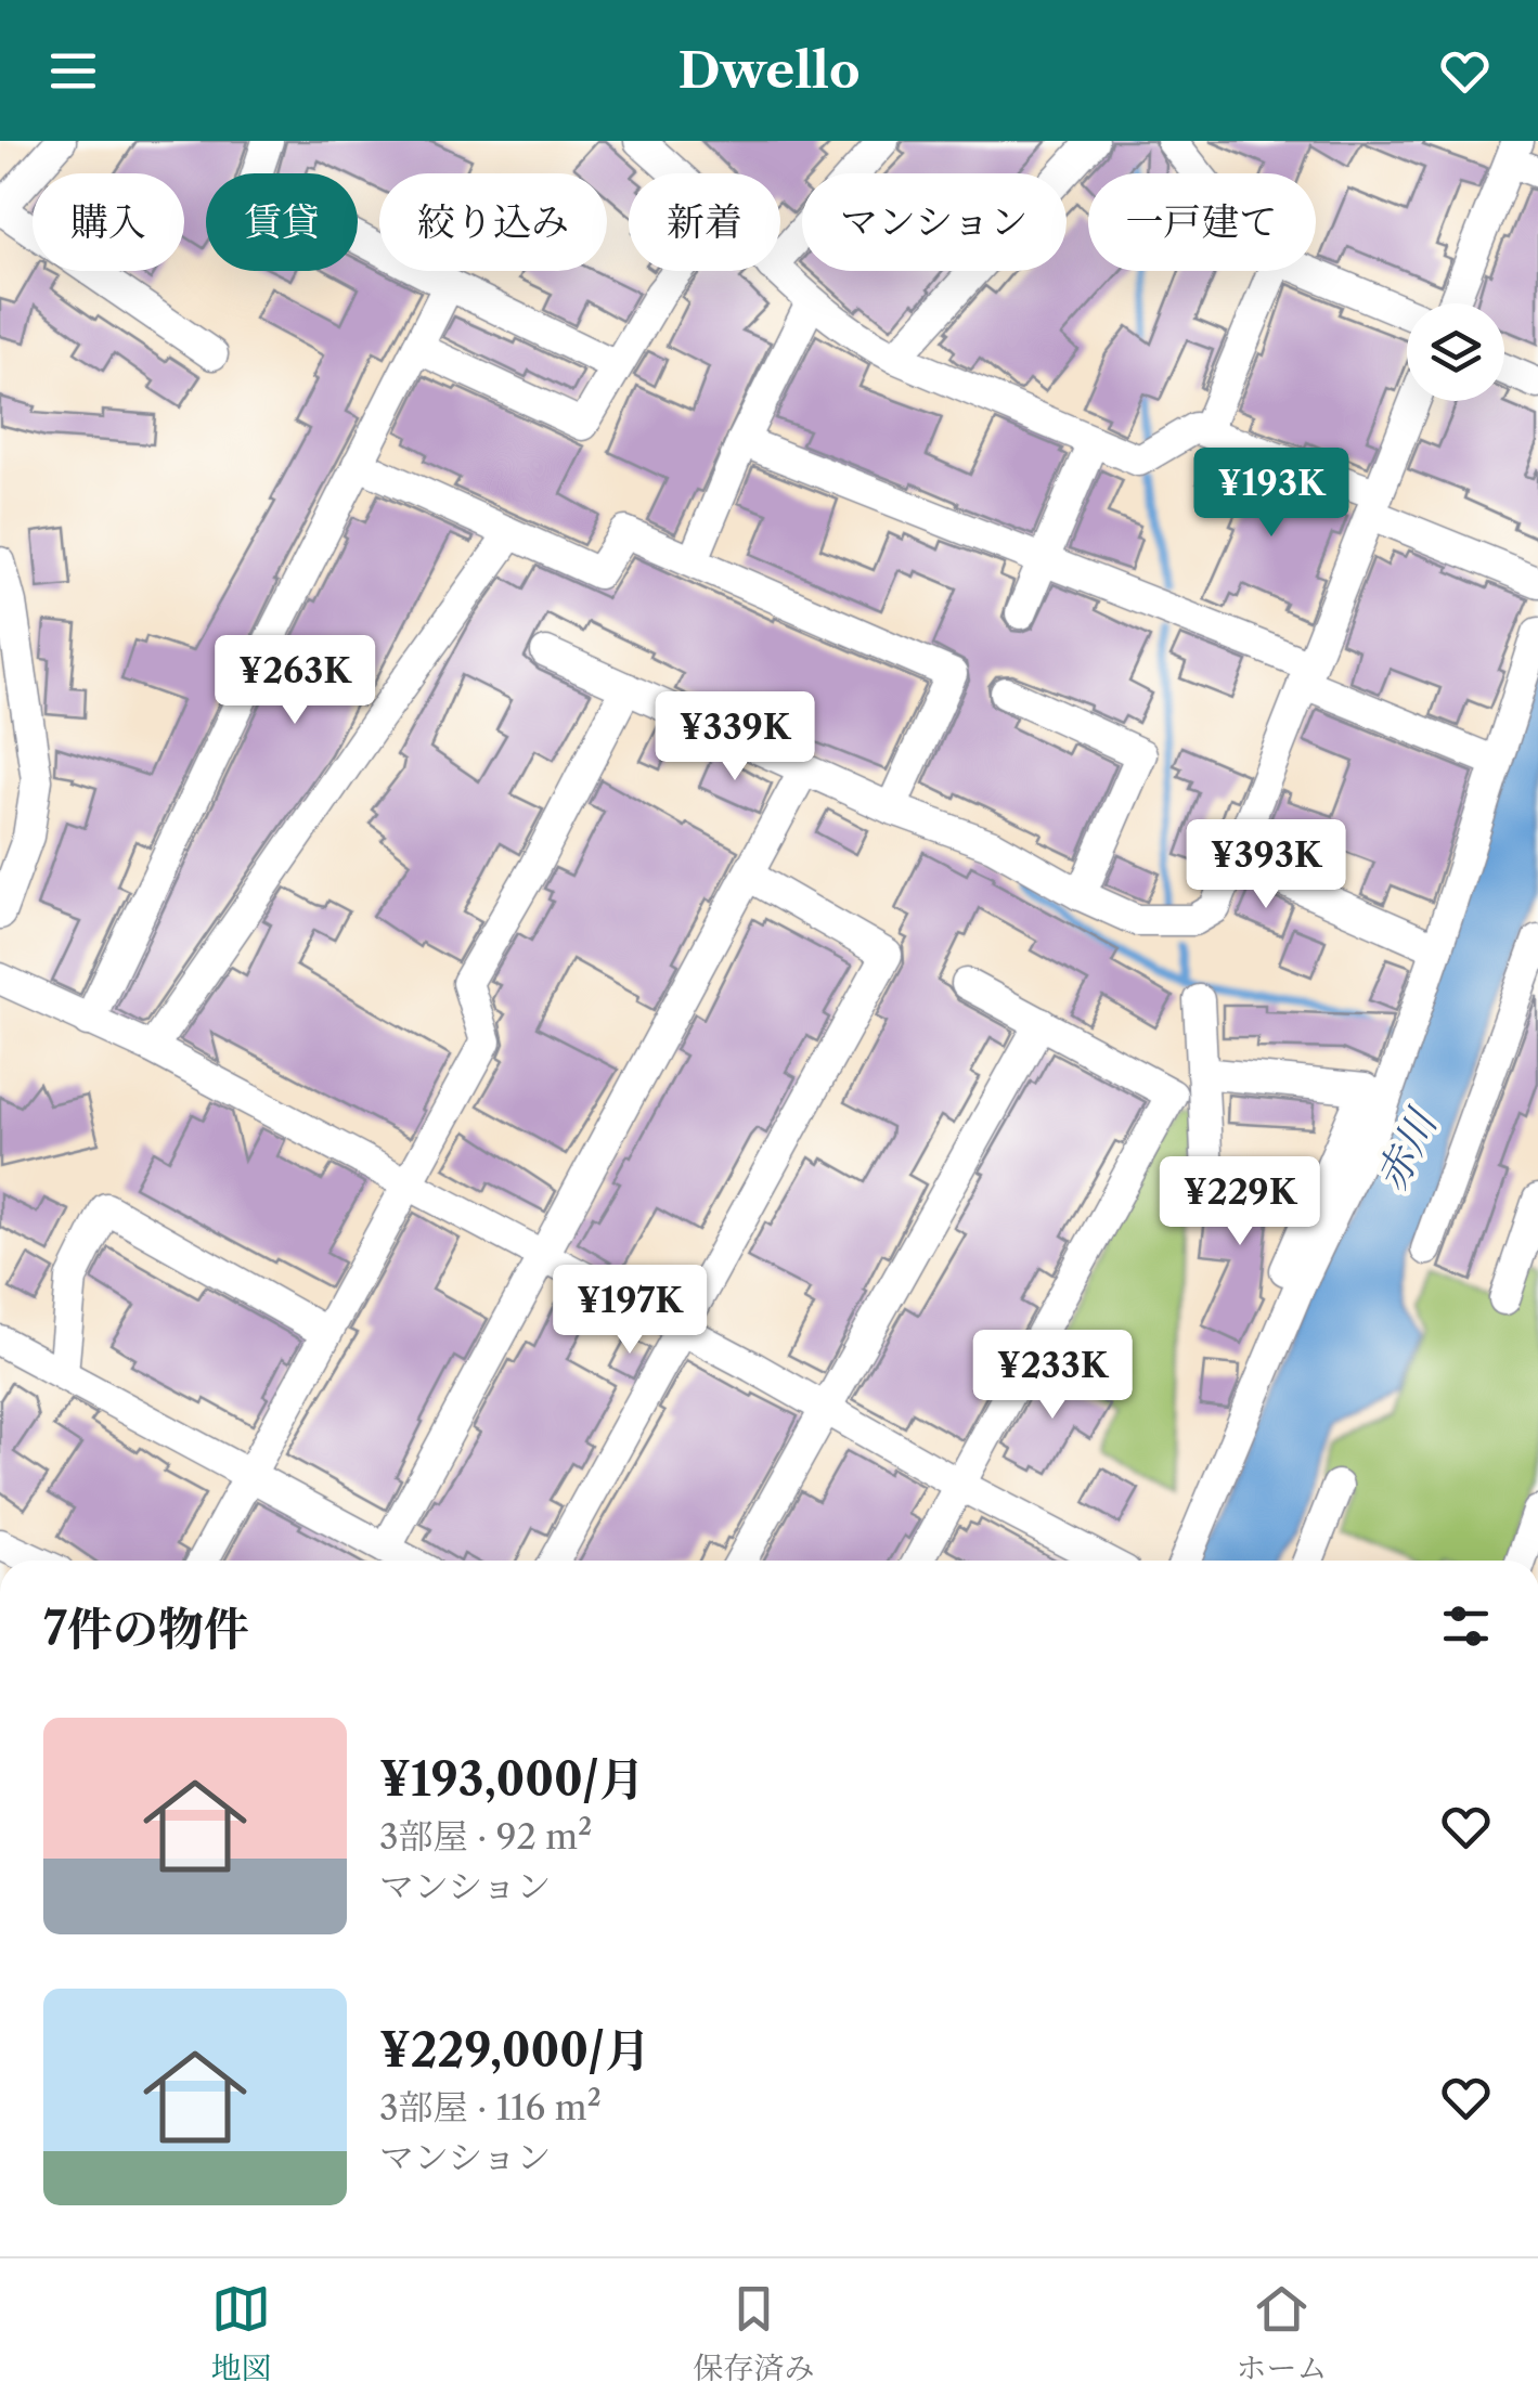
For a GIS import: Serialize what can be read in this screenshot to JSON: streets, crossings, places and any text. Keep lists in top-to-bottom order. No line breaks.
{"water":["赤川"],"page":{"header":"Dwello","chip":["購入","賃貸","絞り込み","新着","マンション","一戸建て"],"price":["¥193K","¥263K","¥339K","¥393K","¥229K","¥197K","¥233K"],"heading":"7件の物件","list":[{"name":"¥193,000/月","note":"3部屋 · 92 m² · マンション"},{"name":"¥229,000/月","note":"3部屋 · 116 m² · マンション"}],"tabs":["地図","保存済み","ホーム"]}}
